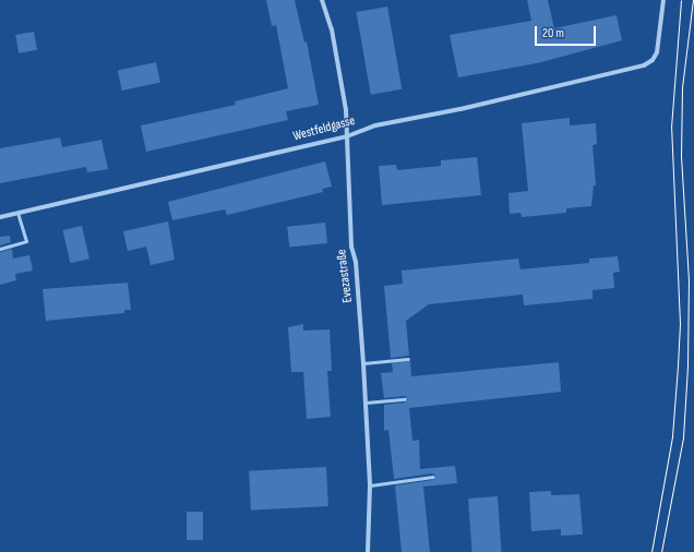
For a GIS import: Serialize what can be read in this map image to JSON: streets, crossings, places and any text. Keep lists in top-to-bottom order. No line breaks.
{"streets":{"street":["Westfeldgasse","Evezastraße"]},"crossings":[["Westfeldgasse","Evezastraße"]],"scale_bar":"20 m"}
